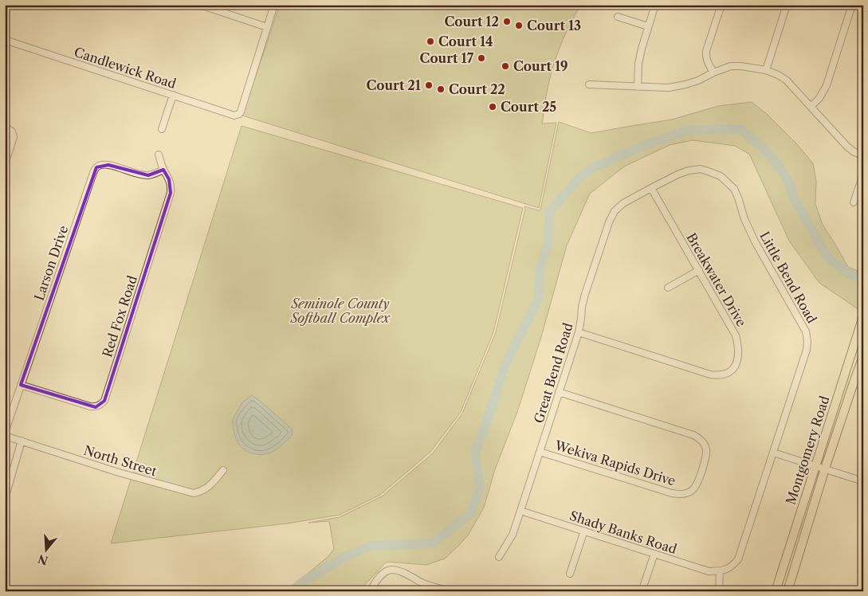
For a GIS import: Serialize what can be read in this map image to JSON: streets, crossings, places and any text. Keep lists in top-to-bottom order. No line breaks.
{"streets":{"main road":["Montgomery Road"],"street":["Candlewick Road","Larson Drive","Little Bend Road","Breakwater Drive","Red Fox Road","Great Bend Road","North Street","Wekiva Rapids Drive","Shady Banks Road"]},"crossings":[["Larson Drive","Red Fox Road"],["Little Bend Road","Breakwater Drive"],["Little Bend Road","Great Bend Road"],["Little Bend Road","Shady Banks Road"],["Breakwater Drive","Great Bend Road"],["Great Bend Road","Wekiva Rapids Drive"],["Great Bend Road","Shady Banks Road"]],"parks":["Seminole County Softball Complex"],"places":["Court 12","Court 13","Court 14","Court 17","Court 19","Court 21","Court 22","Court 25"],"north":"bottom"}
